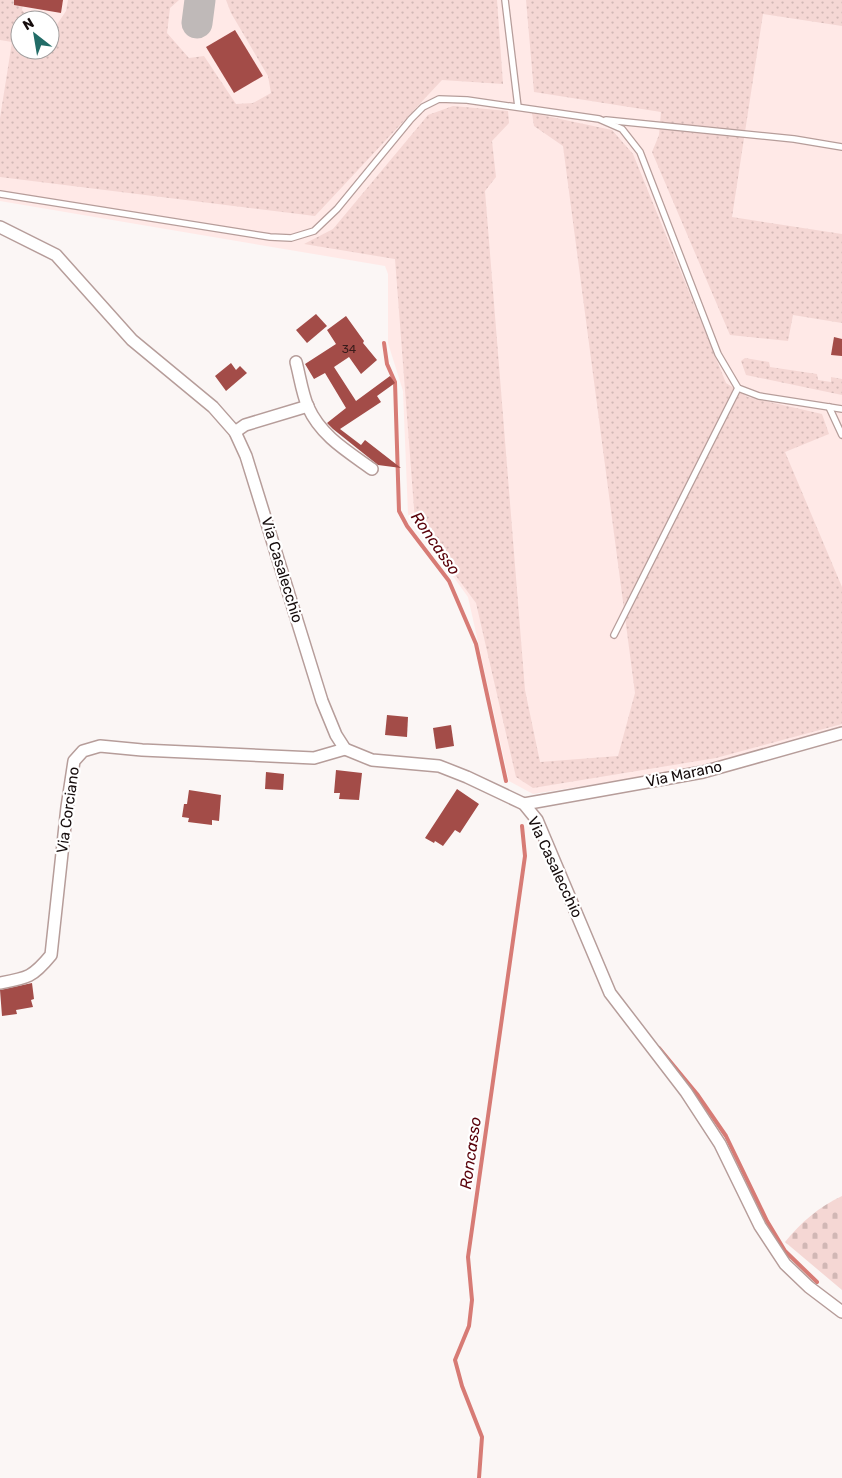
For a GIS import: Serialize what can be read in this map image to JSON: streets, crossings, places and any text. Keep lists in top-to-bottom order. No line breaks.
{"streets":{"street":["Via Casalecchio","Via Marano","Via Corciano"]},"crossings":[["Via Casalecchio","Via Marano"],["Via Casalecchio","Via Corciano"]],"water":["Roncasso"],"house_numbers":["34"],"north":"top left"}
